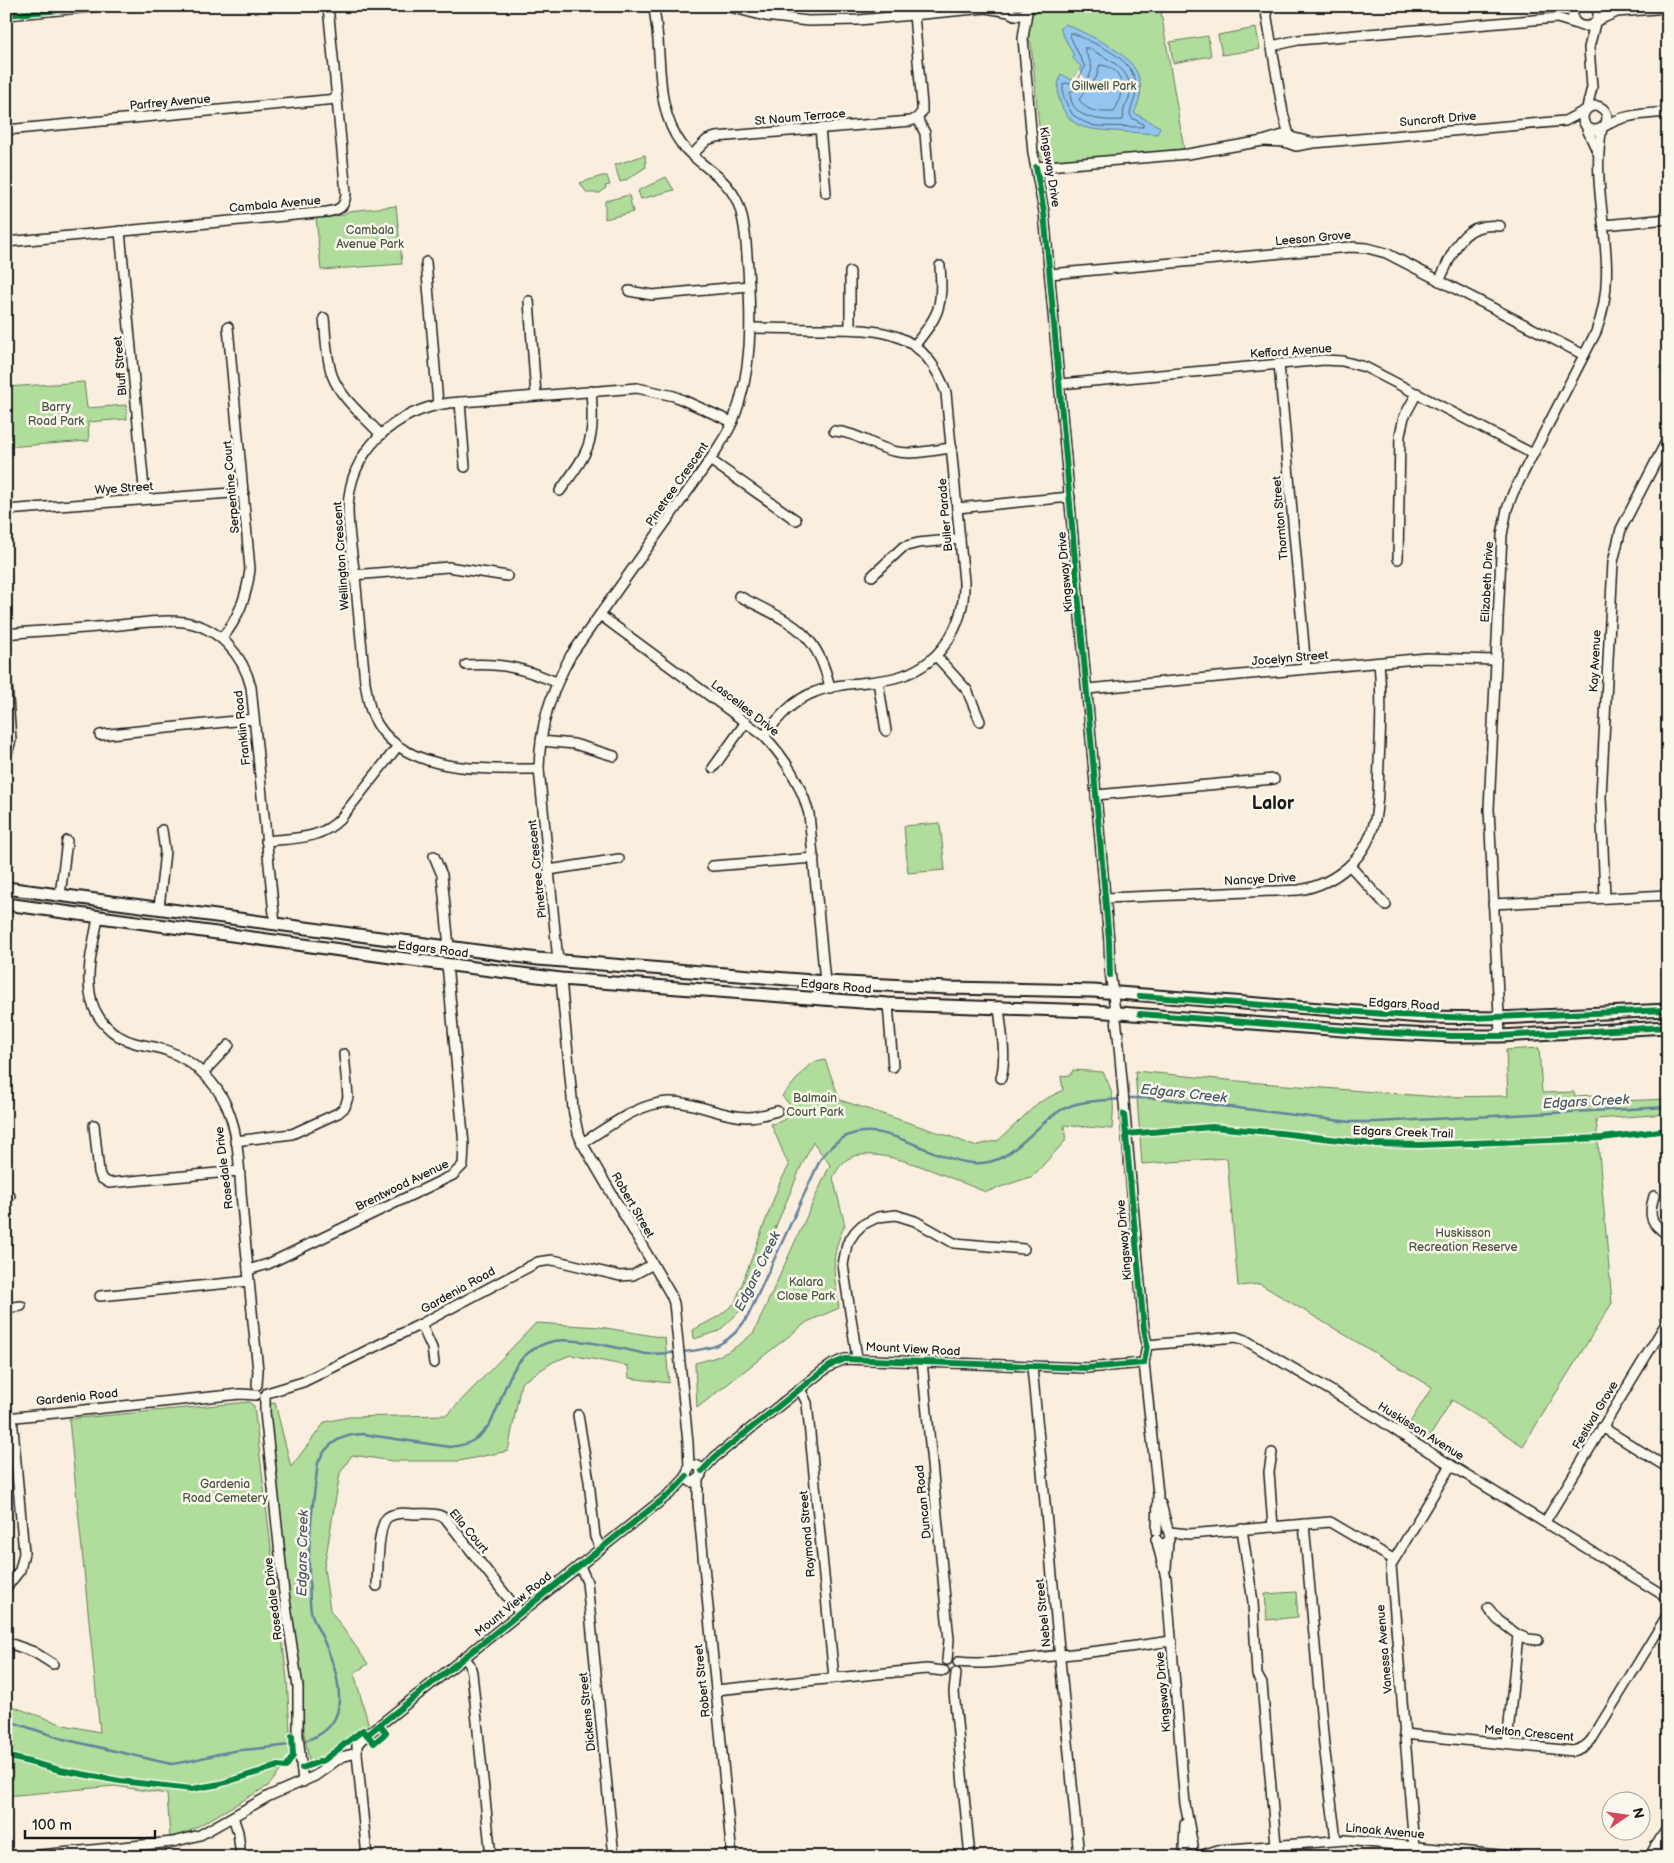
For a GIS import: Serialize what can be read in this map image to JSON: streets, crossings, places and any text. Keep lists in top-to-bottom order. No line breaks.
{"streets":{"main road":["Edgars Road"],"street":["Parfrey Avenue","St Naum Terrace","Suncroft Drive","Kingsway Drive","Cambala Avenue","Leeson Grove","Kefford Avenue","Bluff Street","Pinetree Crescent","Serpentine Court","Wye Street","Buller Parade","Thornton Street","Wellington Crescent","Elizabeth Drive","Jocelyn Street","Kay Avenue","Lascelles Drive","Franklin Road","Nancye Drive","Rosedale Drive","Brentwood Avenue","Robert Street","Gardenia Road","Mount View Road","Festival Grove","Huskisson Avenue","Duncan Road","Ella Court","Raymond Street","Nebel Street","Vanessa Avenue","Dickens Street","Melton Crescent","Linoak Avenue"],"cycle path":["Edgars Creek Trail"]},"crossings":[["Parfrey Avenue","Cambala Avenue"],["St Naum Terrace","Pinetree Crescent"],["Suncroft Drive","Elizabeth Drive"],["Kingsway Drive","Leeson Grove"],["Kingsway Drive","Kefford Avenue"],["Kingsway Drive","Jocelyn Street"],["Kingsway Drive","Nancye Drive"],["Kingsway Drive","Edgars Road"],["Kingsway Drive","Mount View Road"],["Kingsway Drive","Huskisson Avenue"],["Kingsway Drive","Linoak Avenue"],["Cambala Avenue","Bluff Street"],["Leeson Grove","Elizabeth Drive"],["Kefford Avenue","Thornton Street"],["Kefford Avenue","Elizabeth Drive"],["Bluff Street","Wye Street"],["Pinetree Crescent","Buller Parade"],["Pinetree Crescent","Wellington Crescent"],["Pinetree Crescent","Lascelles Drive"],["Pinetree Crescent","Edgars Road"],["Serpentine Court","Wye Street"],["Serpentine Court","Franklin Road"],["Buller Parade","Lascelles Drive"],["Thornton Street","Jocelyn Street"],["Elizabeth Drive","Jocelyn Street"],["Elizabeth Drive","Edgars Road"],["Jocelyn Street","Nancye Drive"],["Lascelles Drive","Edgars Road"],["Franklin Road","Edgars Road"],["Edgars Road","Rosedale Drive"],["Edgars Road","Brentwood Avenue"],["Edgars Road","Robert Street"],["Rosedale Drive","Brentwood Avenue"],["Rosedale Drive","Gardenia Road"],["Robert Street","Gardenia Road"],["Robert Street","Mount View Road"],["Mount View Road","Duncan Road"],["Mount View Road","Ella Court"],["Mount View Road","Raymond Street"],["Mount View Road","Nebel Street"],["Mount View Road","Dickens Street"],["Festival Grove","Huskisson Avenue"],["Huskisson Avenue","Vanessa Avenue"],["Vanessa Avenue","Melton Crescent"],["Vanessa Avenue","Linoak Avenue"]],"districts":["Lalor"],"water":["Edgars Creek"],"parks":["Gillwell Park","Cambala Avenue Park","Barry Road Park","Balmain Court Park","Huskisson Recreation Reserve","Kalara Close Park","Gardenia Road Cemetery"],"scale_bar":"100 m","north":"right"}
